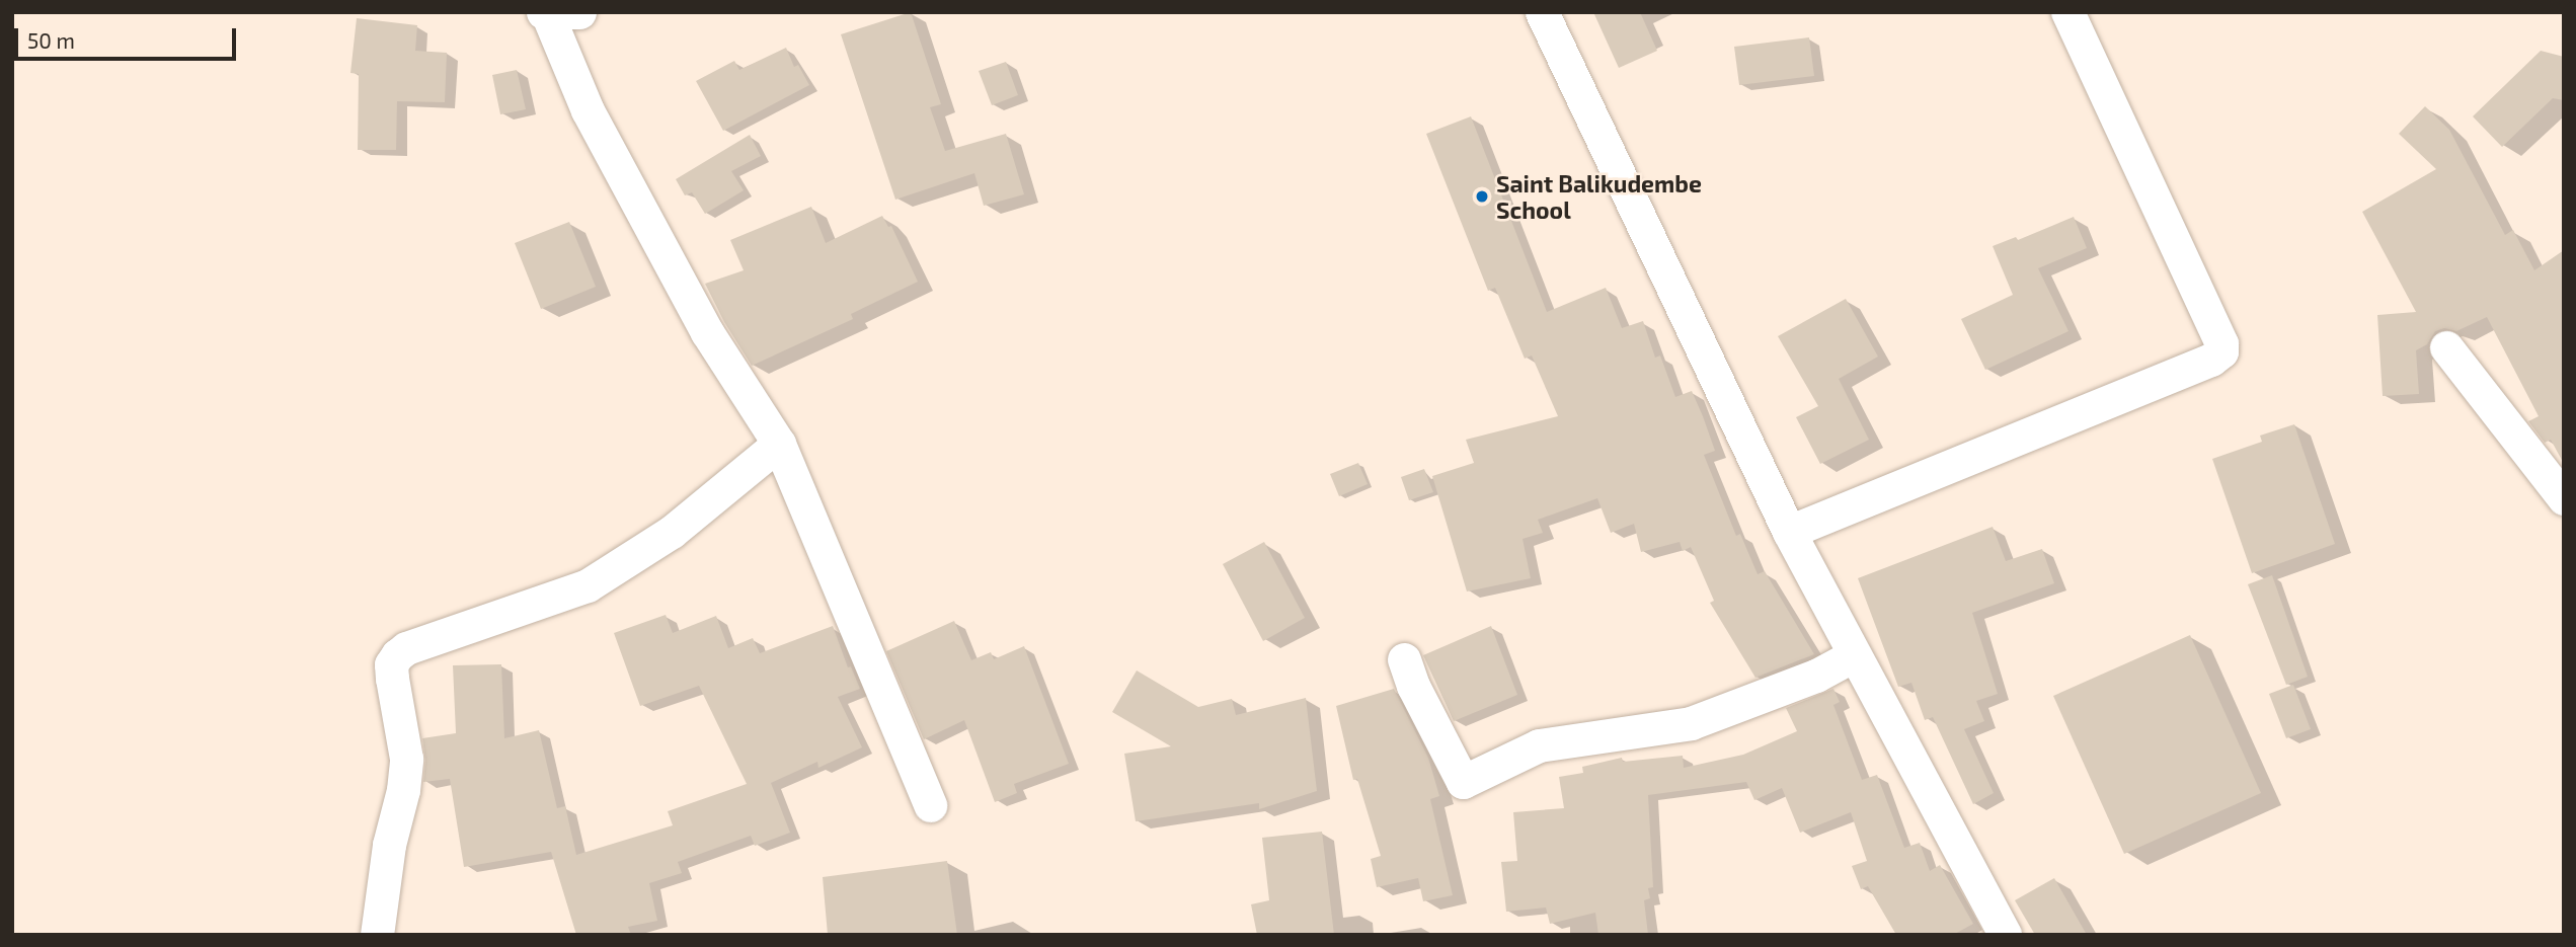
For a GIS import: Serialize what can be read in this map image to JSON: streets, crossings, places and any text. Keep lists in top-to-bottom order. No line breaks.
{"places":["Saint Balikudembe School"],"scale_bar":"50 m"}
